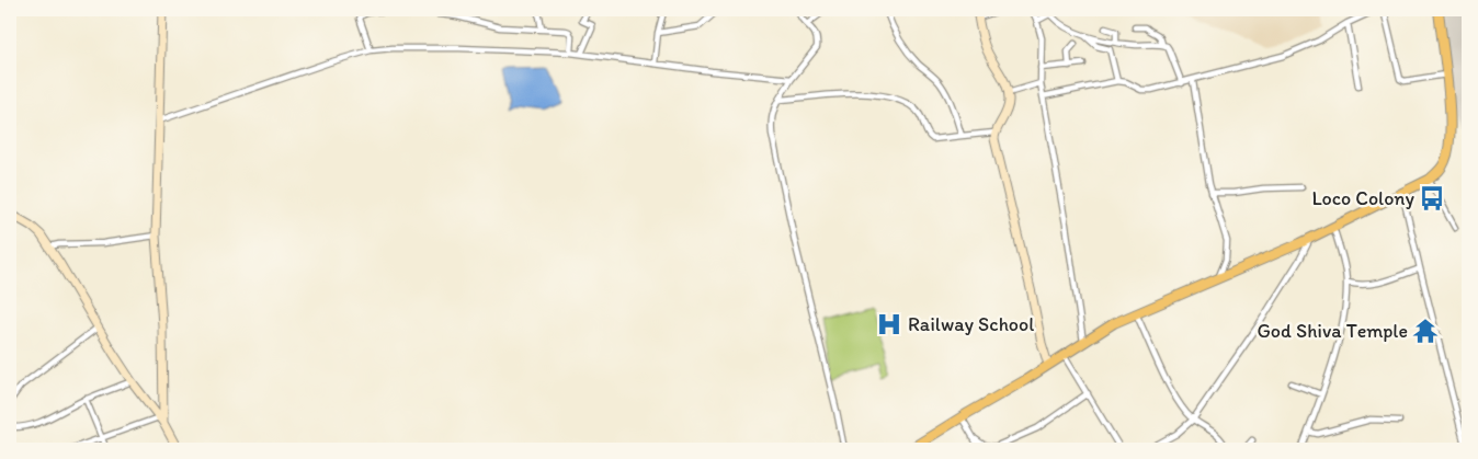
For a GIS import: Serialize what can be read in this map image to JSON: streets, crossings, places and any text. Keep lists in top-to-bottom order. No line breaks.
{"places":{"bus stop":["Loco Colony"],"hospital":["Railway School"],"temple":["God Shiva Temple"]}}
